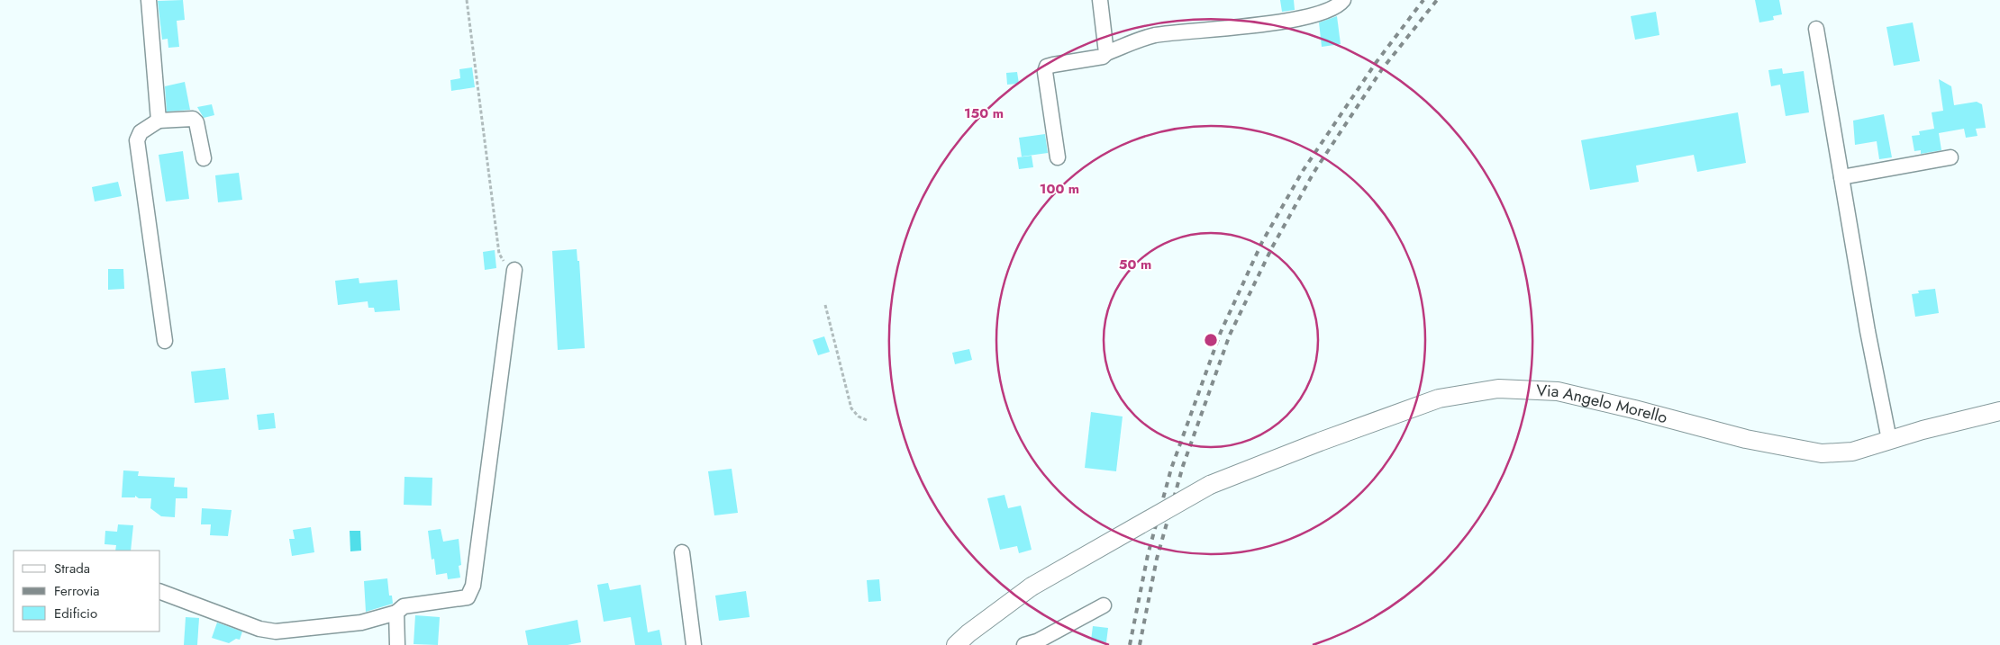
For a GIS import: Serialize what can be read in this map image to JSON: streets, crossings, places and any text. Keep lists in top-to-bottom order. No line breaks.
{"streets":{"street":["Via Angelo Morello"]},"legend":["Strada","Ferrovia","Edificio"],"rings":["150 m","100 m","50 m"]}
